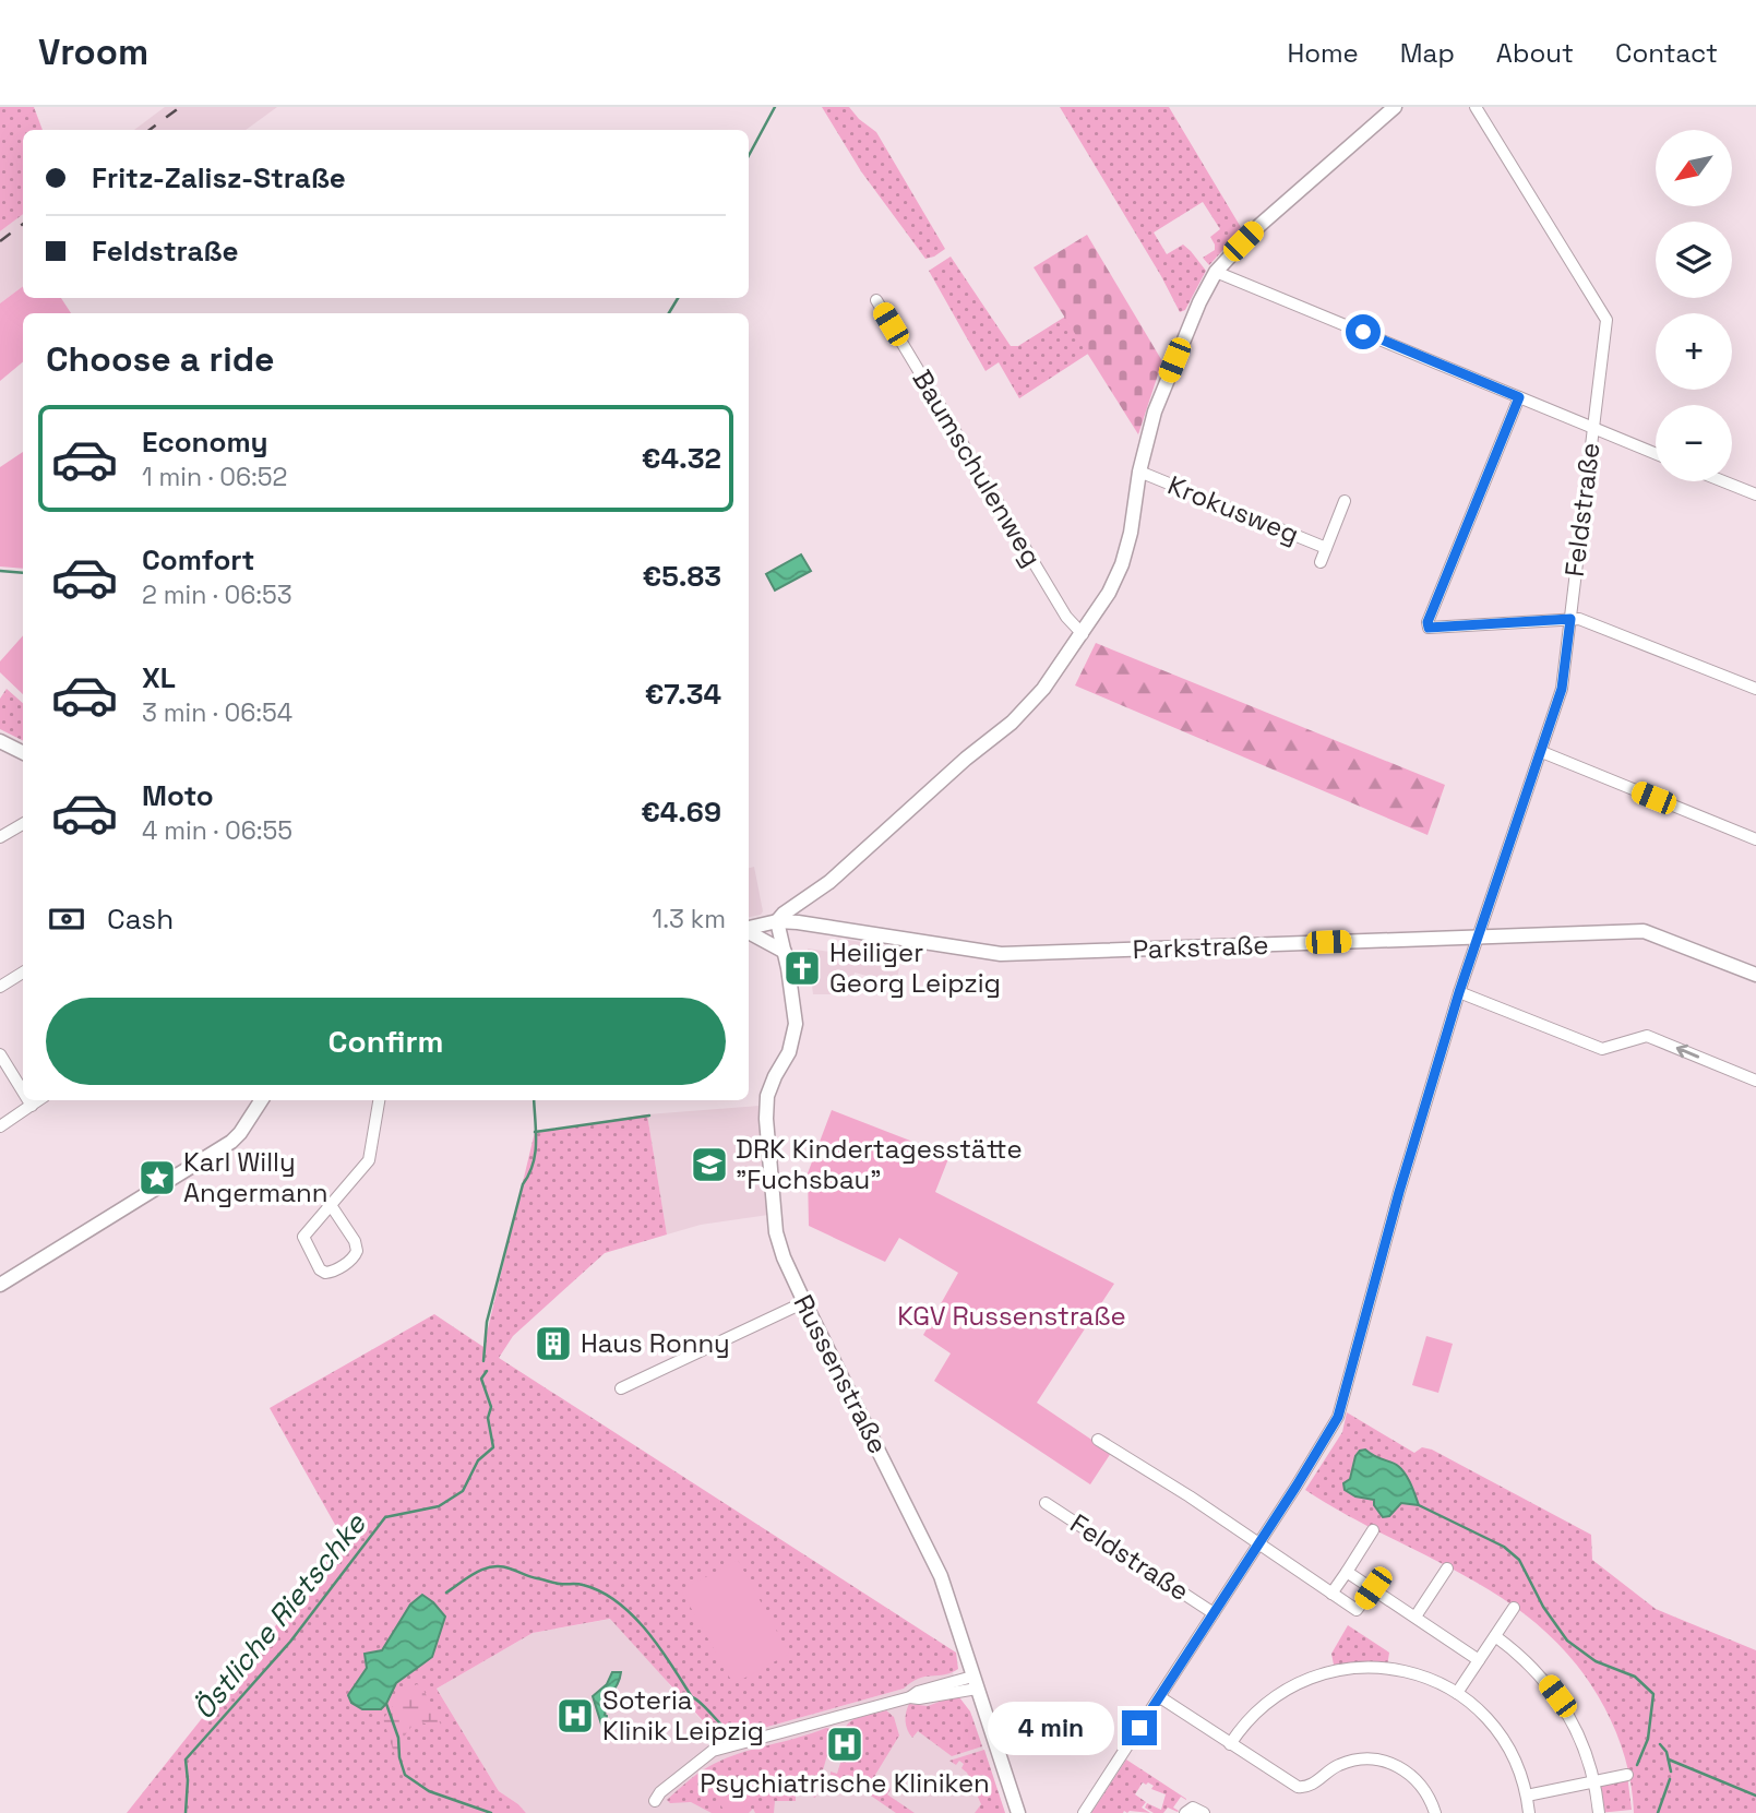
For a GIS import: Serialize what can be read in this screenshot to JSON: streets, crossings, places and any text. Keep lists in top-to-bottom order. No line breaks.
{"streets":{"street":["Baumschulenweg","Krokusweg","Feldstraße","Parkstraße","Russenstraße"]},"crossings":[["Feldstraße","Parkstraße"],["Parkstraße","Russenstraße"]],"water":["Östliche Rietschke"],"parks":["KGV Russenstraße"],"places":{"church":["Heiliger Georg Leipzig"],"school or university":["DRK Kindertagesstätte \"Fuchsbau\""],"place":["Karl Willy Angermann"],"building":["Haus Ronny"],"hospital":["Soteria Klinik Leipzig","Psychiatrische Kliniken"]},"north":"bottom left","page":{"header":"Vroom","nav":["Home","Map","About","Contact"],"map_buttons":["+","−"],"banner":["Fritz-Zalisz-Straße","Feldstraße"],"heading":"Choose a ride","list":[{"name":"Economy","note":"1 min · 06:52","value":"€4.32"},{"name":"Comfort","note":"2 min · 06:53","value":"€5.83"},{"name":"XL","note":"3 min · 06:54","value":"€7.34"},{"name":"Moto","note":"4 min · 06:55","value":"€4.69"}],"pay":["Cash","1.3 km"],"buttons":"Confirm","bubble":"4 min"}}
